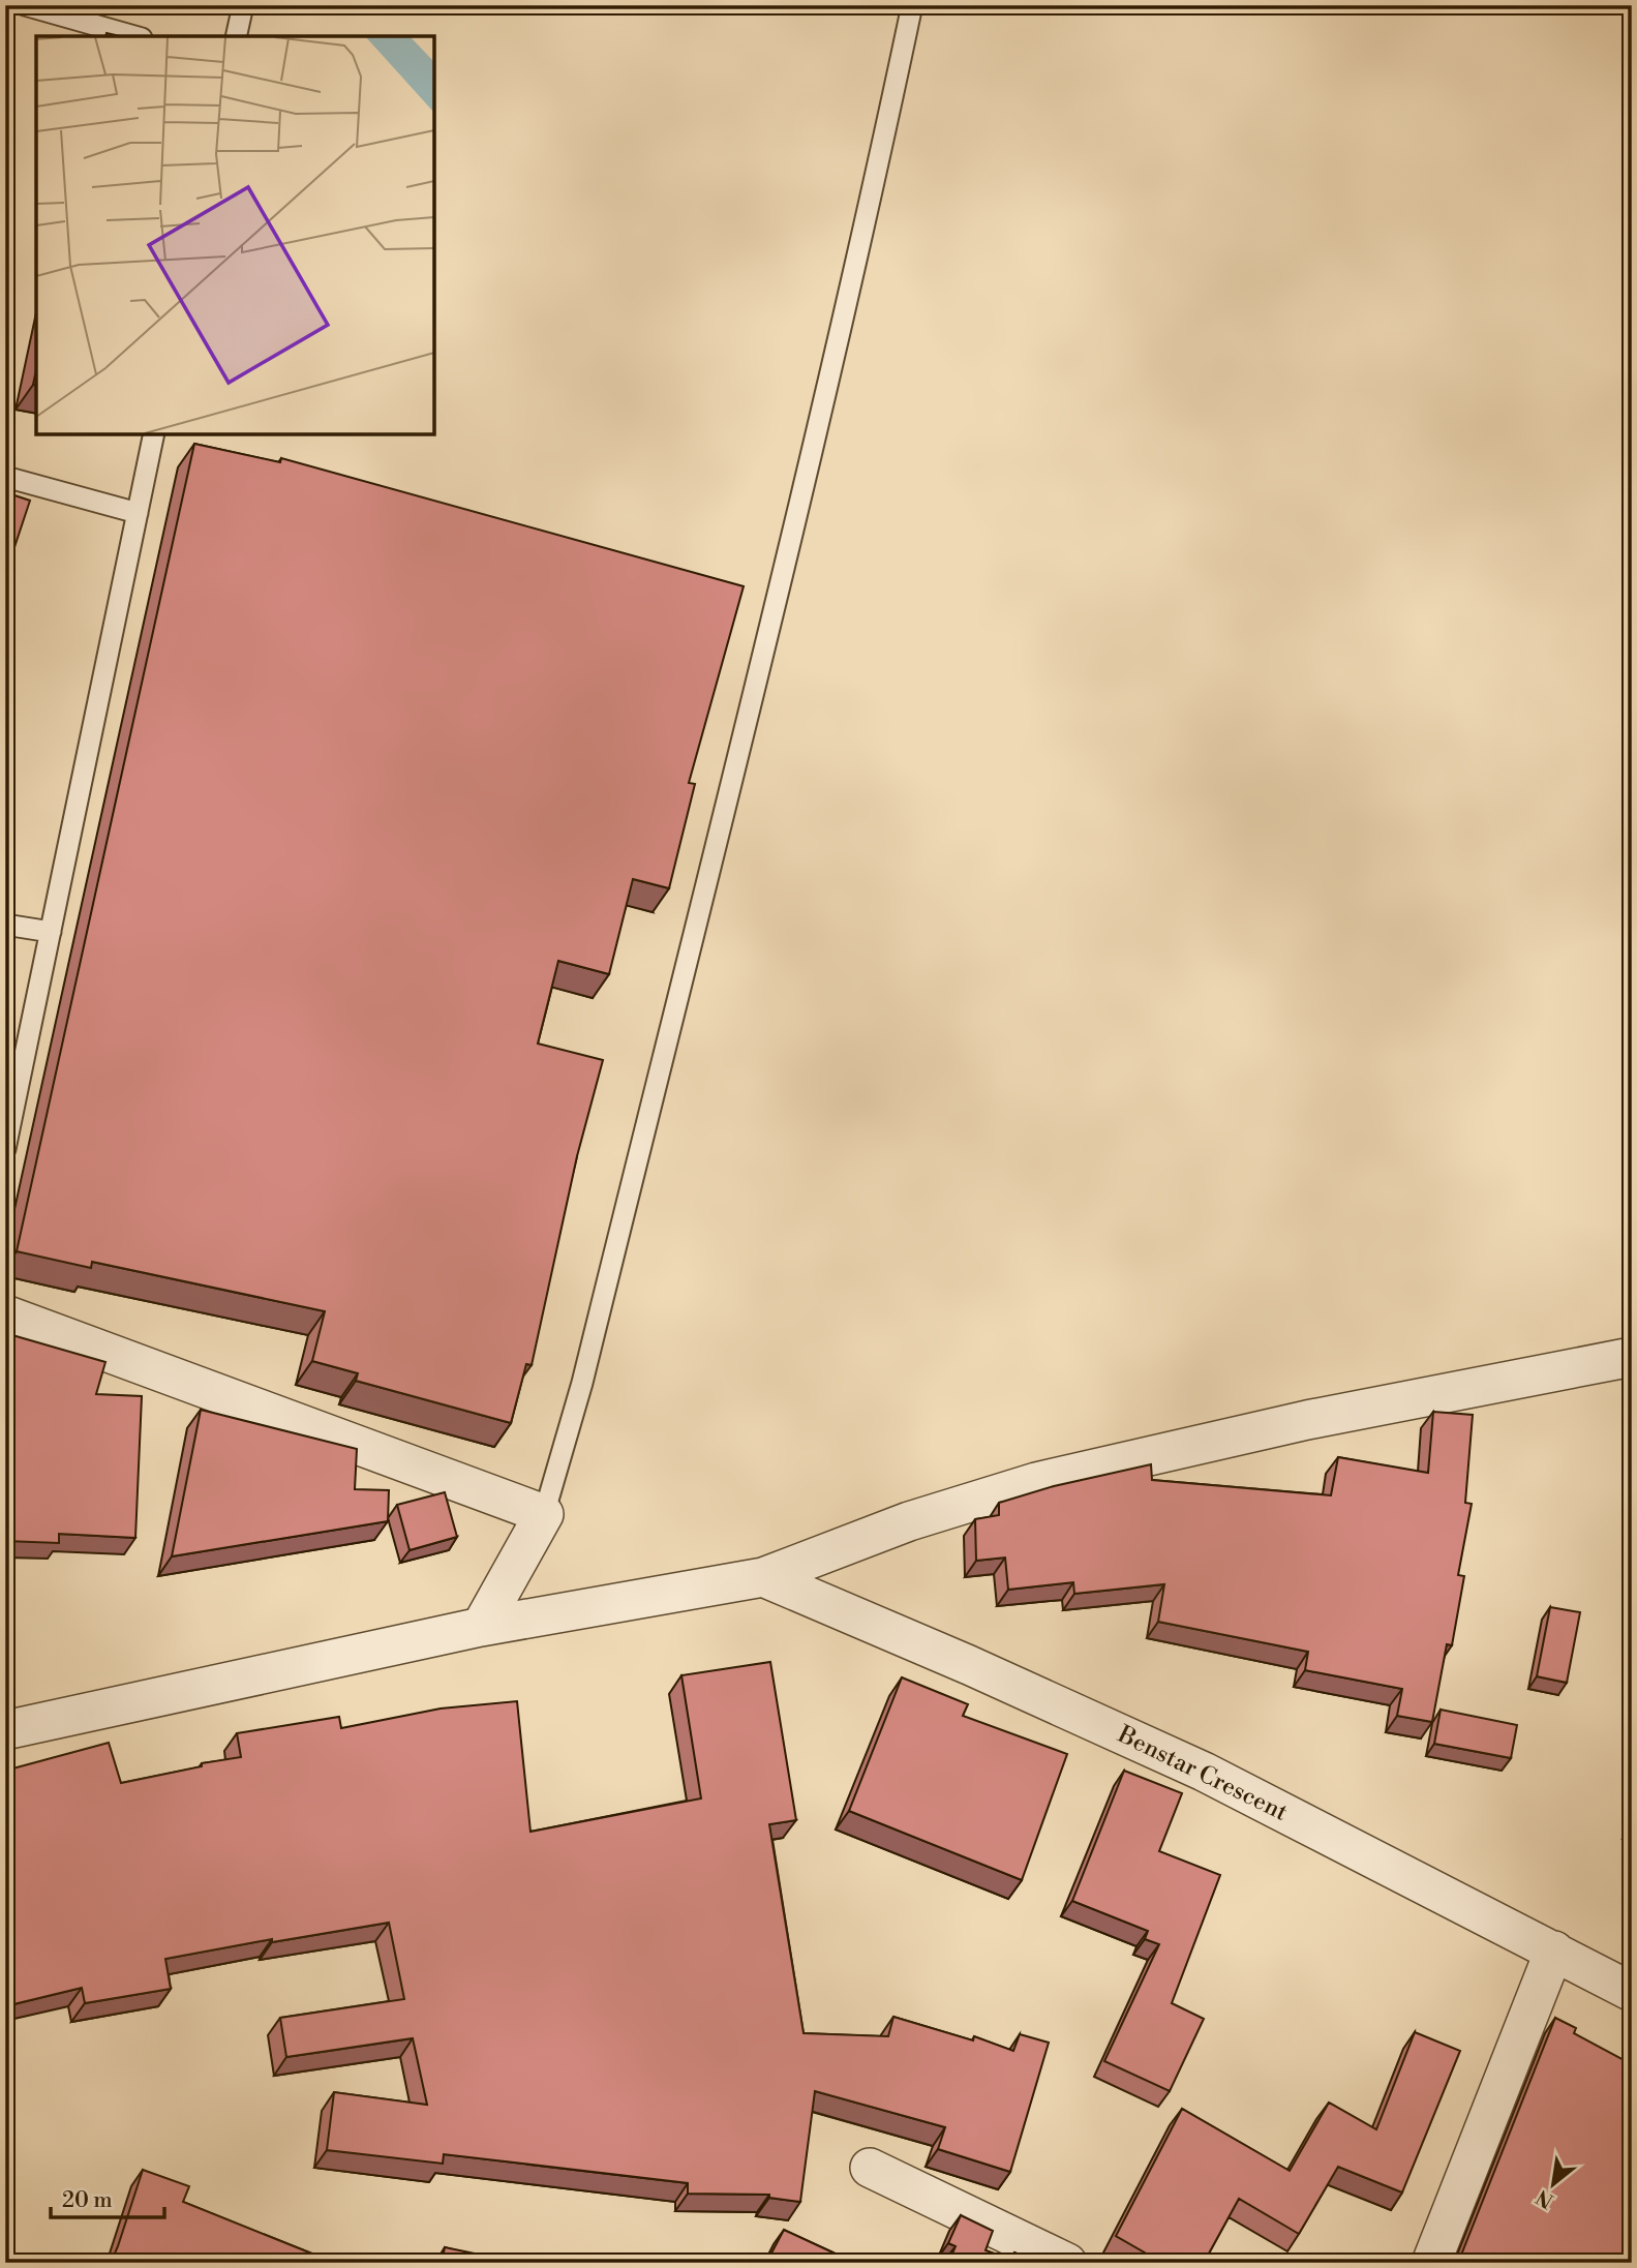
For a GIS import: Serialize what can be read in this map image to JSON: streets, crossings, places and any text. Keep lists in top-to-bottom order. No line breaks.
{"streets":{"street":["Benstar Crescent"]},"scale_bar":"20 m","north":"bottom left"}
